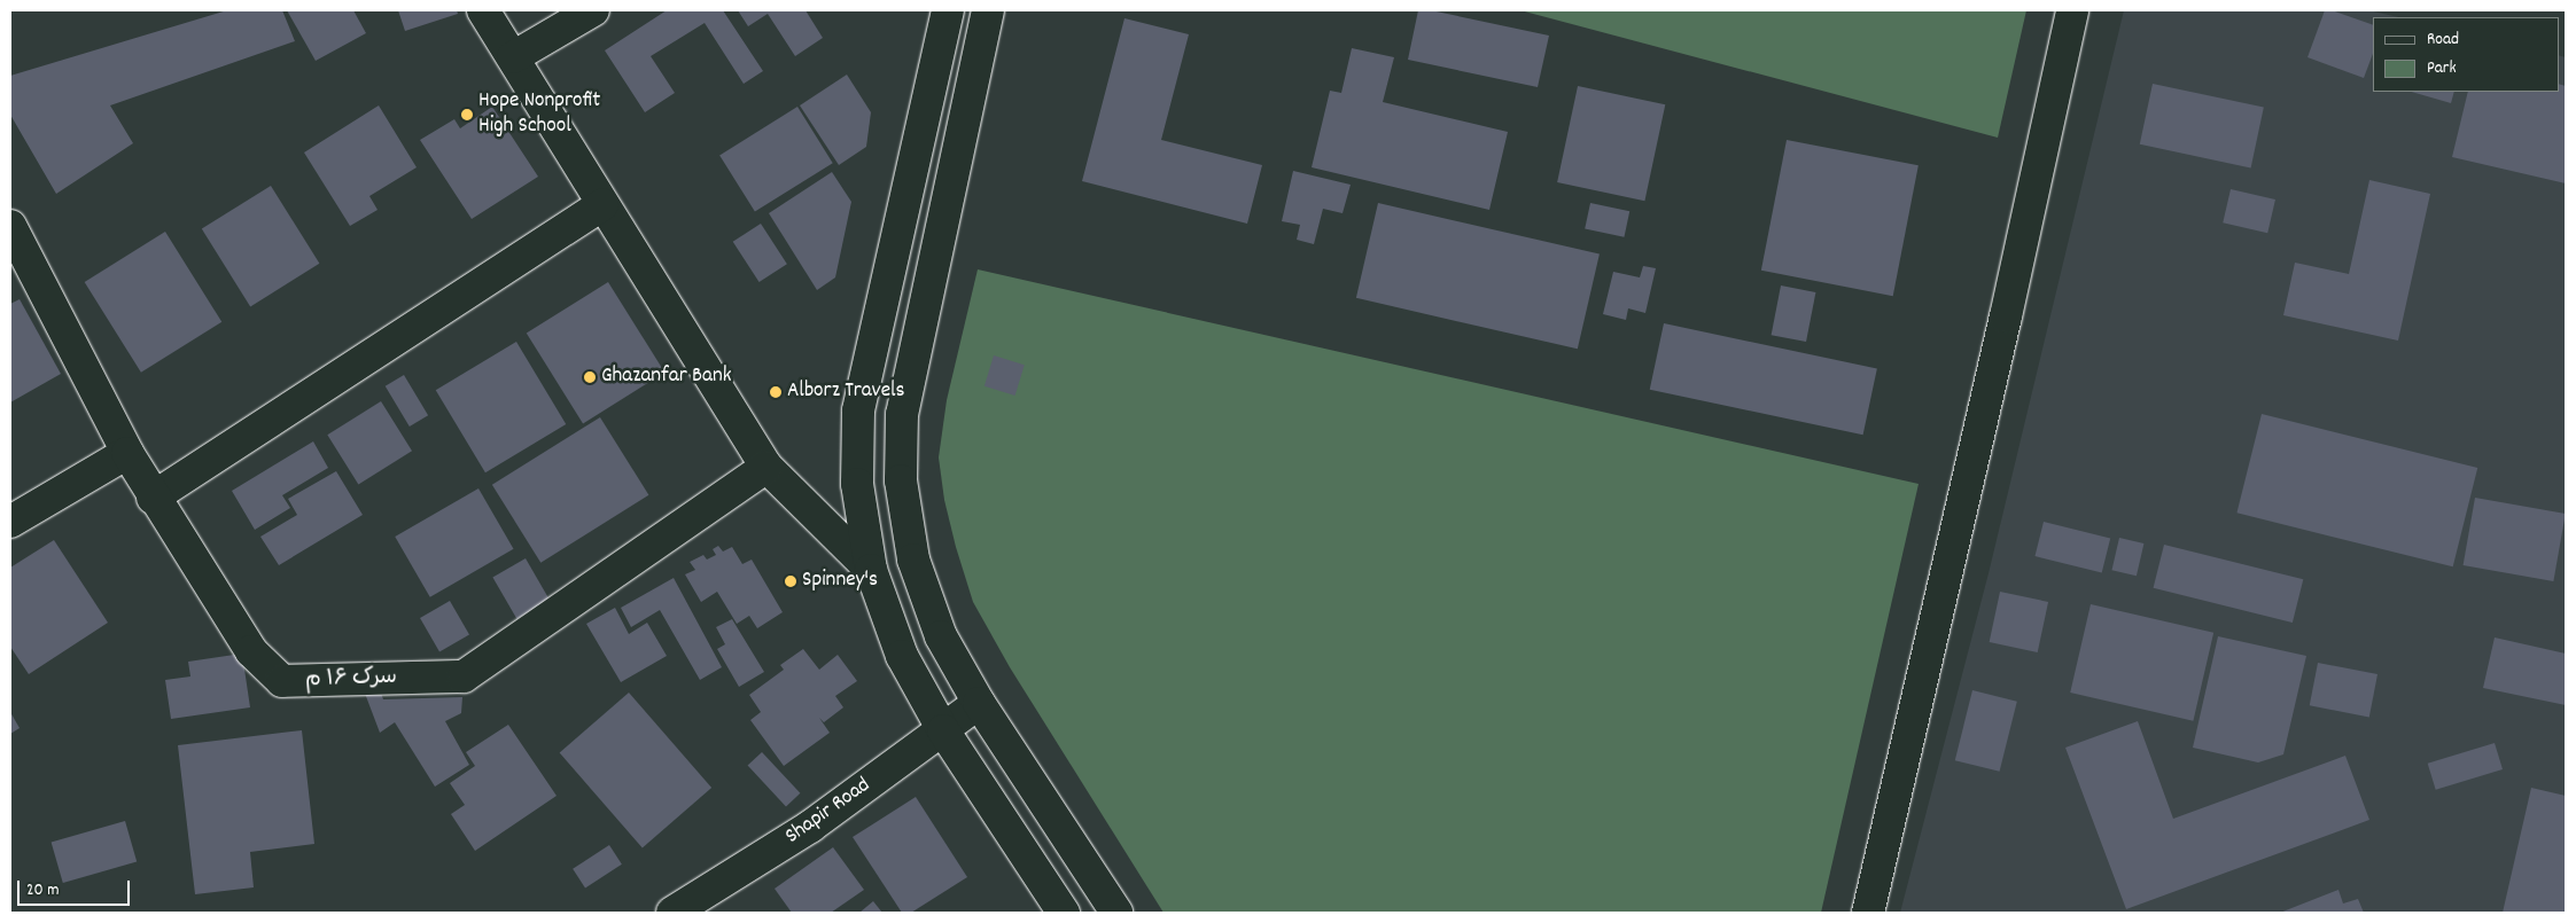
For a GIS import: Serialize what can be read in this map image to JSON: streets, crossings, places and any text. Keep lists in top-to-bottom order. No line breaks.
{"streets":{"street":["سرک ۱۶ م","Shapir Road"]},"places":["Hope Nonprofit High School","Ghazanfar Bank","Alborz Travels","Spinney's"],"legend":["Road","Park"],"scale_bar":"20 m"}
